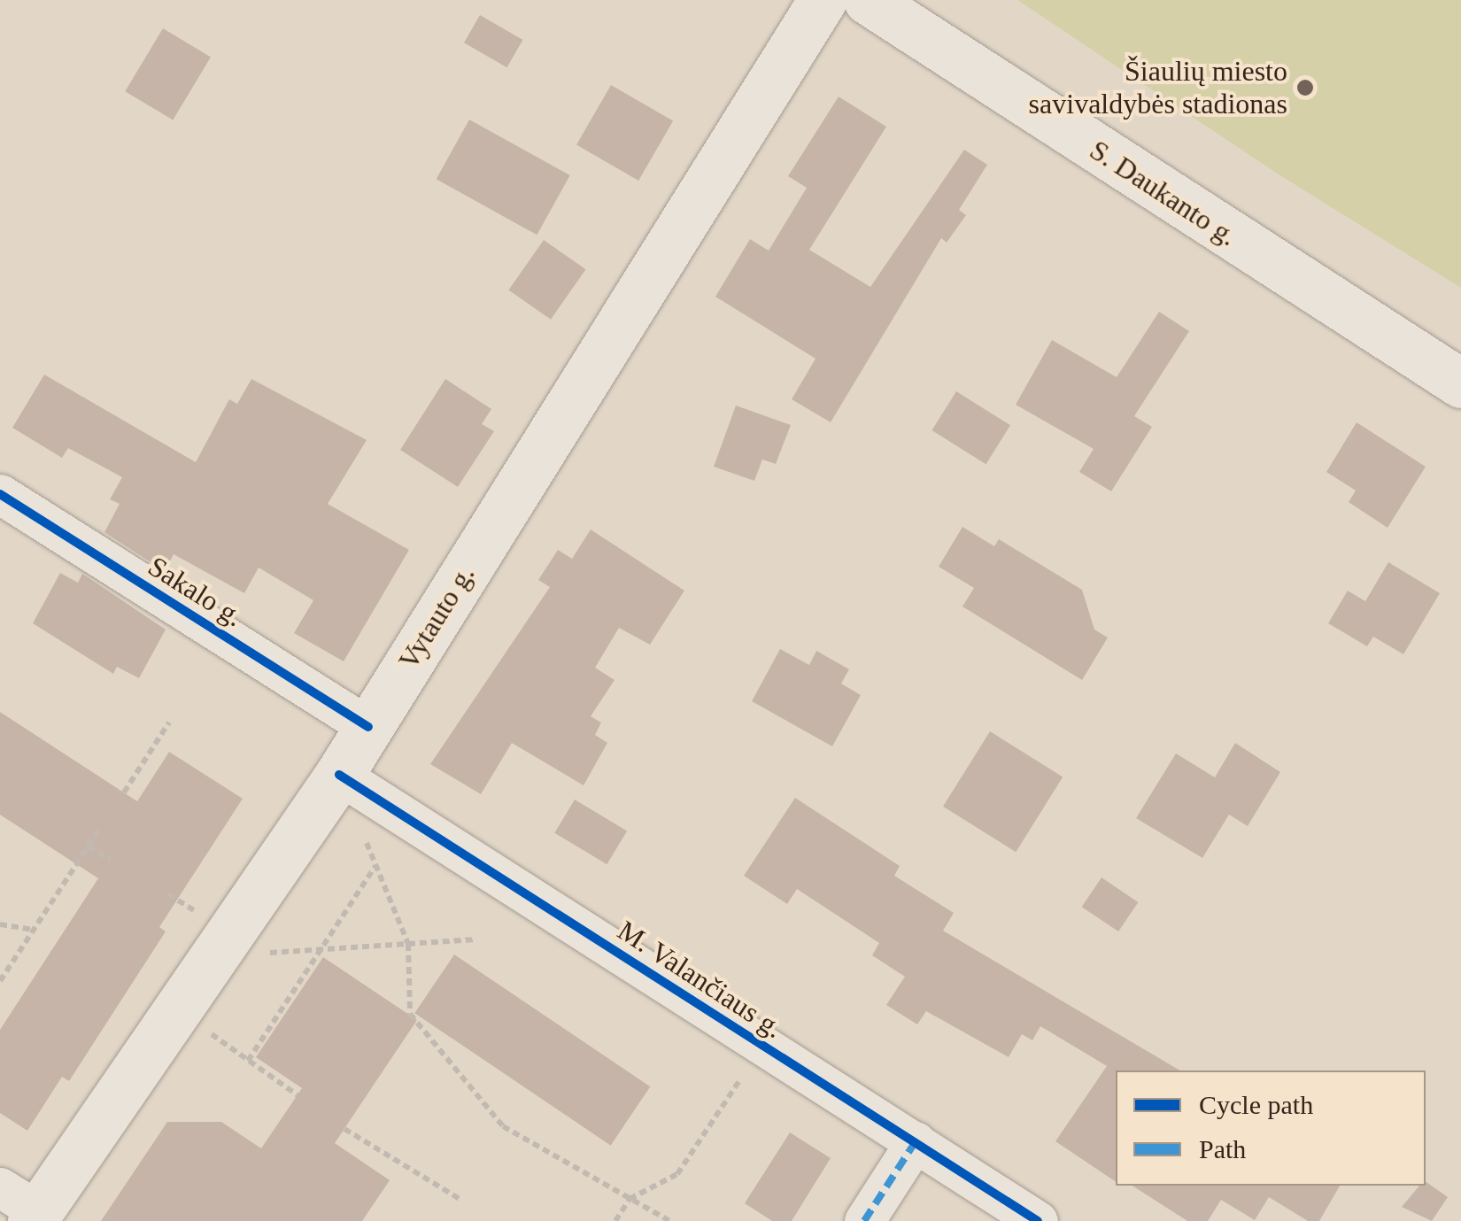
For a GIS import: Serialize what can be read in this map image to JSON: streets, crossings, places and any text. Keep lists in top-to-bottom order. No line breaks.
{"streets":{"main road":["S. Daukanto g.","Vytauto g."],"street":["Sakalo g.","M. Valančiaus g."]},"crossings":[["Sakalo g.","Vytauto g."],["Vytauto g.","M. Valančiaus g."]],"places":["Šiaulių miesto savivaldybės stadionas"],"legend":["Cycle path","Path"]}
